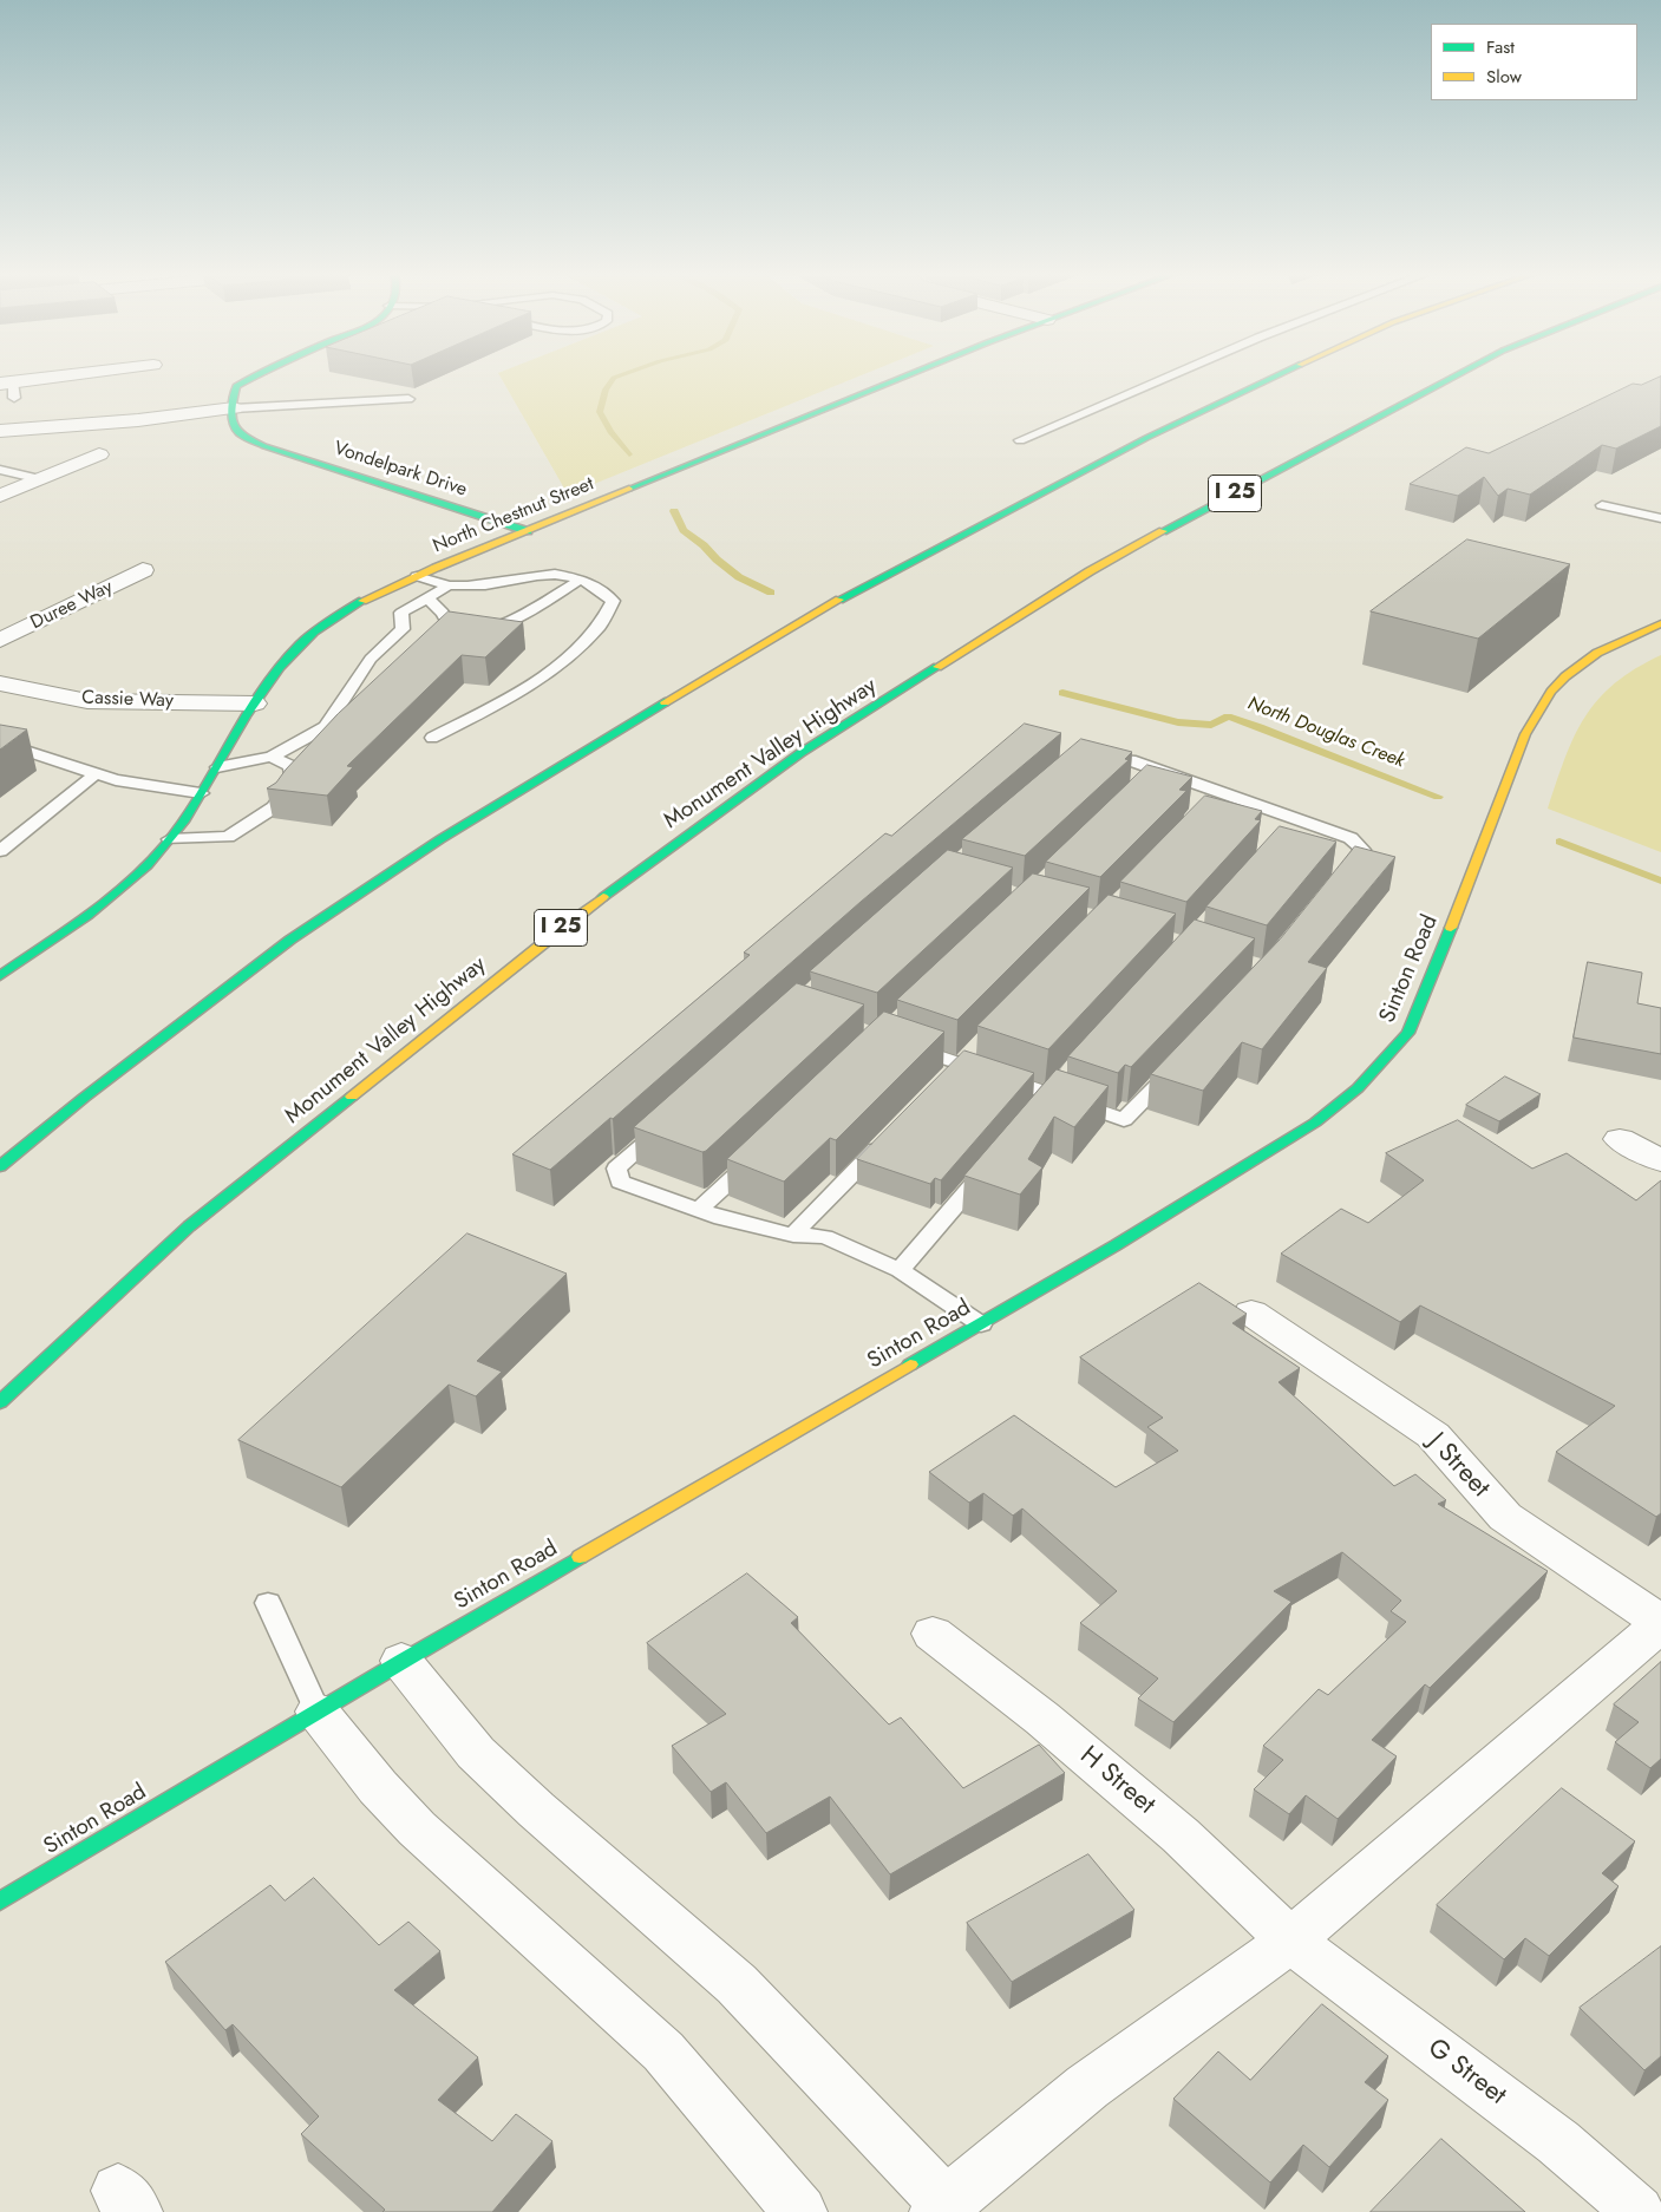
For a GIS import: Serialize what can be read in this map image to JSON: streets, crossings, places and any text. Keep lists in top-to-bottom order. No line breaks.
{"streets":{"main road":["Vondelpark Drive","I 25","North Chestnut Street","Monument Valley Highway","Sinton Road"],"street":["Duree Way","Cassie Way","J Street","H Street","G Street"]},"crossings":[["Vondelpark Drive","North Chestnut Street"],["North Chestnut Street","Cassie Way"],["H Street","G Street"]],"water":["North Douglas Creek"],"legend":["Fast","Slow"]}
